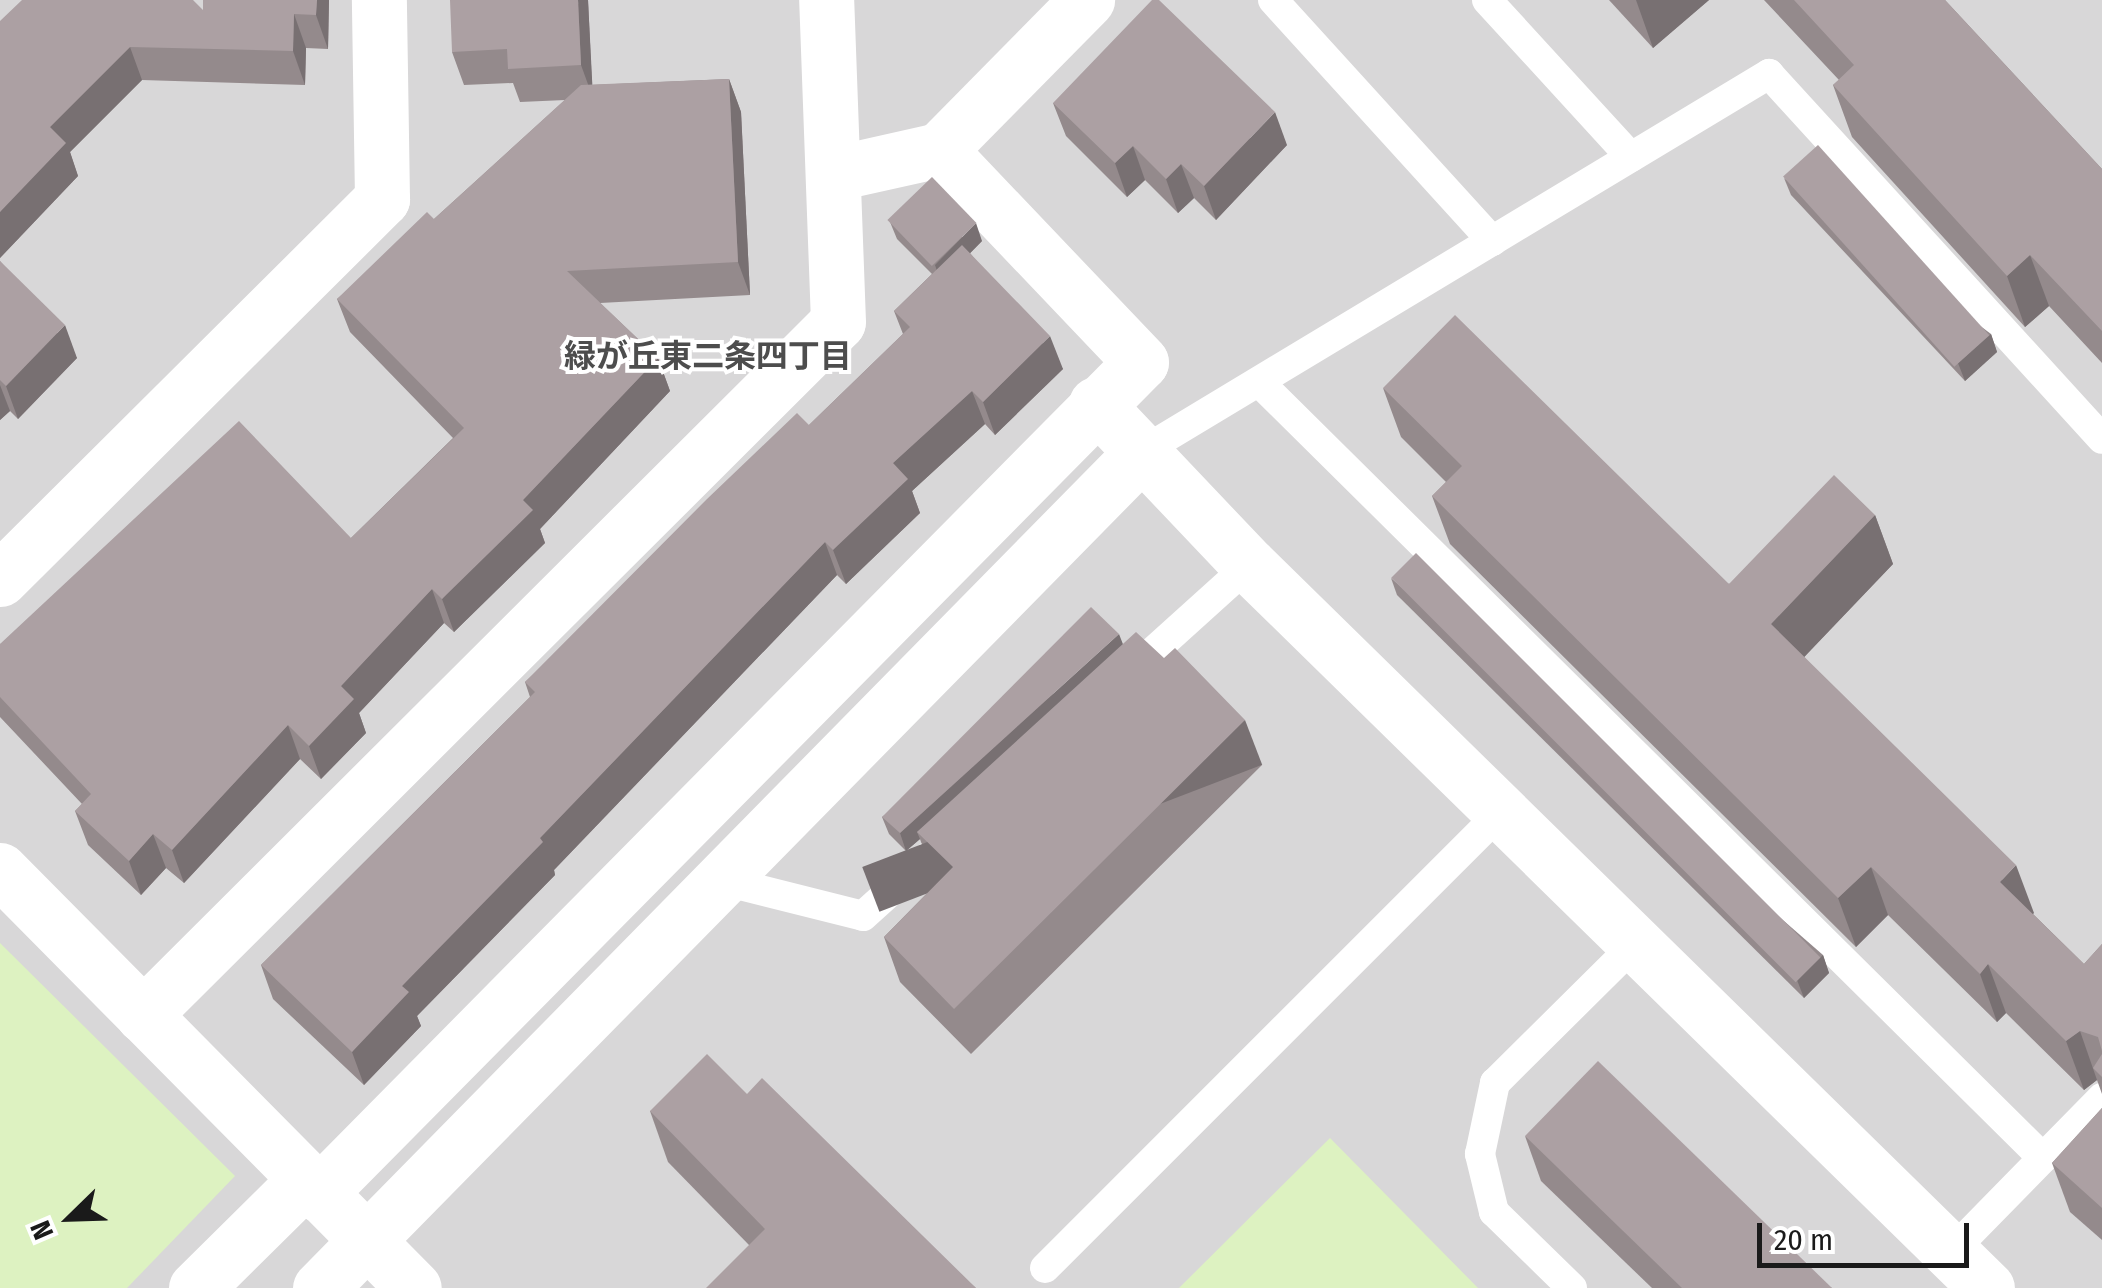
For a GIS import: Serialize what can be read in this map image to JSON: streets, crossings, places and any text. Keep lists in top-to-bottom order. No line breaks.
{"districts":["緑が丘東二条四丁目"],"scale_bar":"20 m","north":"bottom left"}
